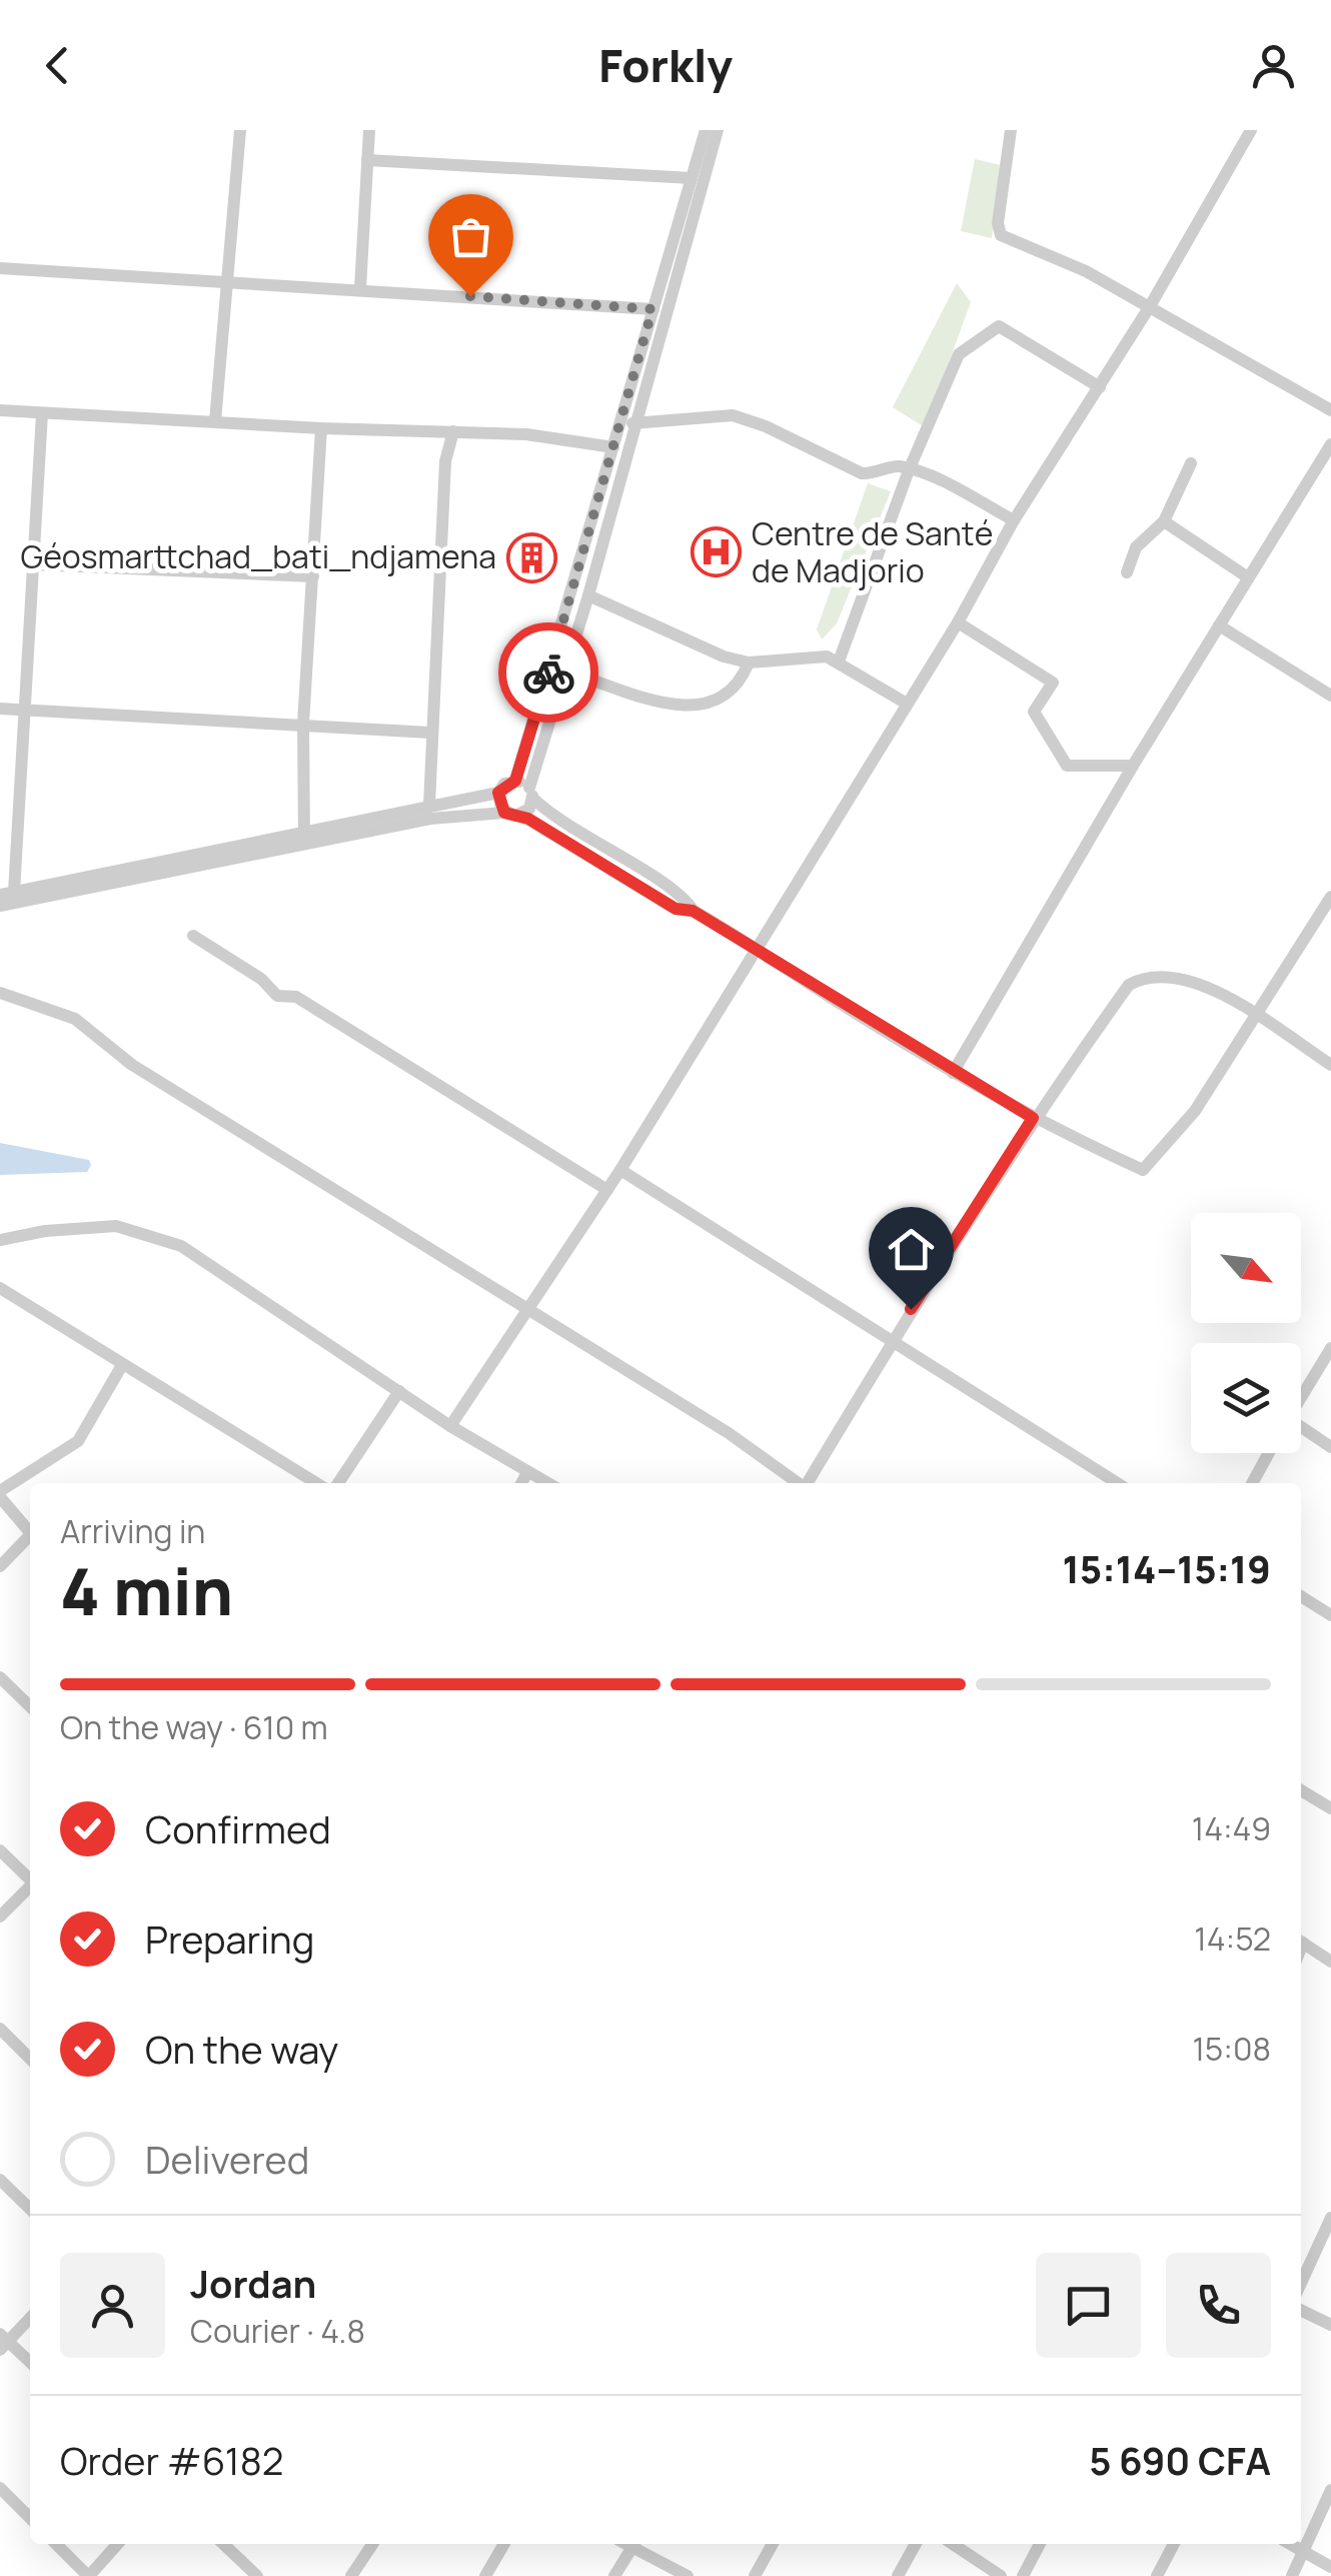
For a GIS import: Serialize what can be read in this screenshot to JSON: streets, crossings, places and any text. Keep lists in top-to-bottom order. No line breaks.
{"places":{"hospital":["Centre de Santé de Madjorio"],"building":["Géosmarttchad_bati_ndjamena"]},"north":"bottom right","page":{"header":"Forkly","heading":["4 min","Arriving in","15:14–15:19"],"panel":["Jordan","Courier · 4.8","Order #6182","5 690 CFA"],"bar":"On the way · 610 m","list":[["Confirmed","14:49"],["Preparing","14:52"],["On the way","15:08"],"Delivered"]}}
